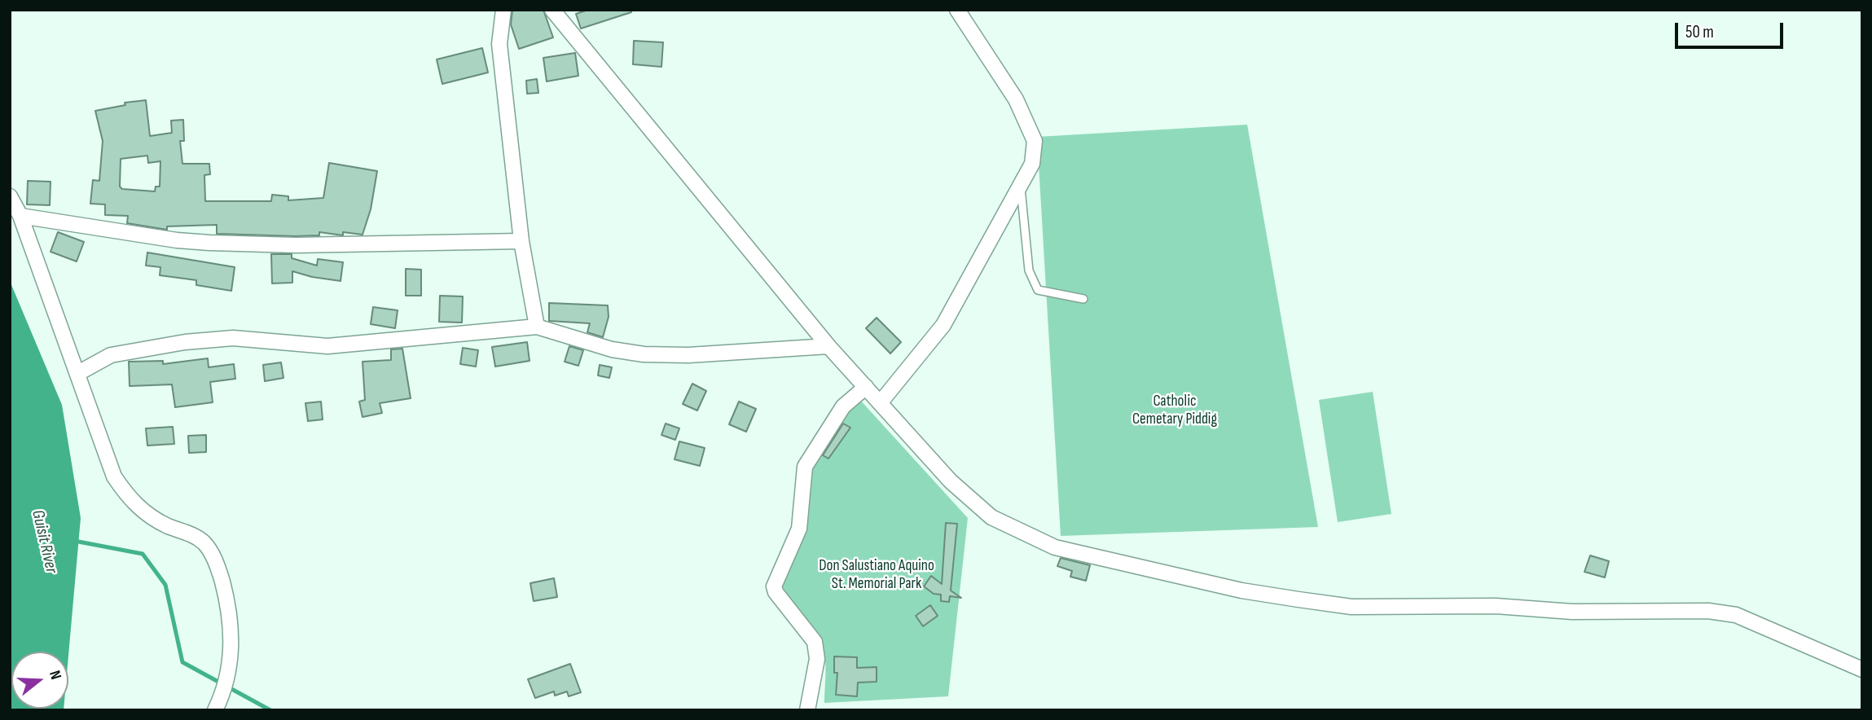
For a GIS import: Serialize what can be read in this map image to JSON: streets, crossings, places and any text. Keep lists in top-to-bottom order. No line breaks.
{"water":["Guisit River"],"parks":["Catholic Cemetary Piddig","Don Salustiano Aquino St. Memorial Park"],"scale_bar":"50 m","north":"right"}
